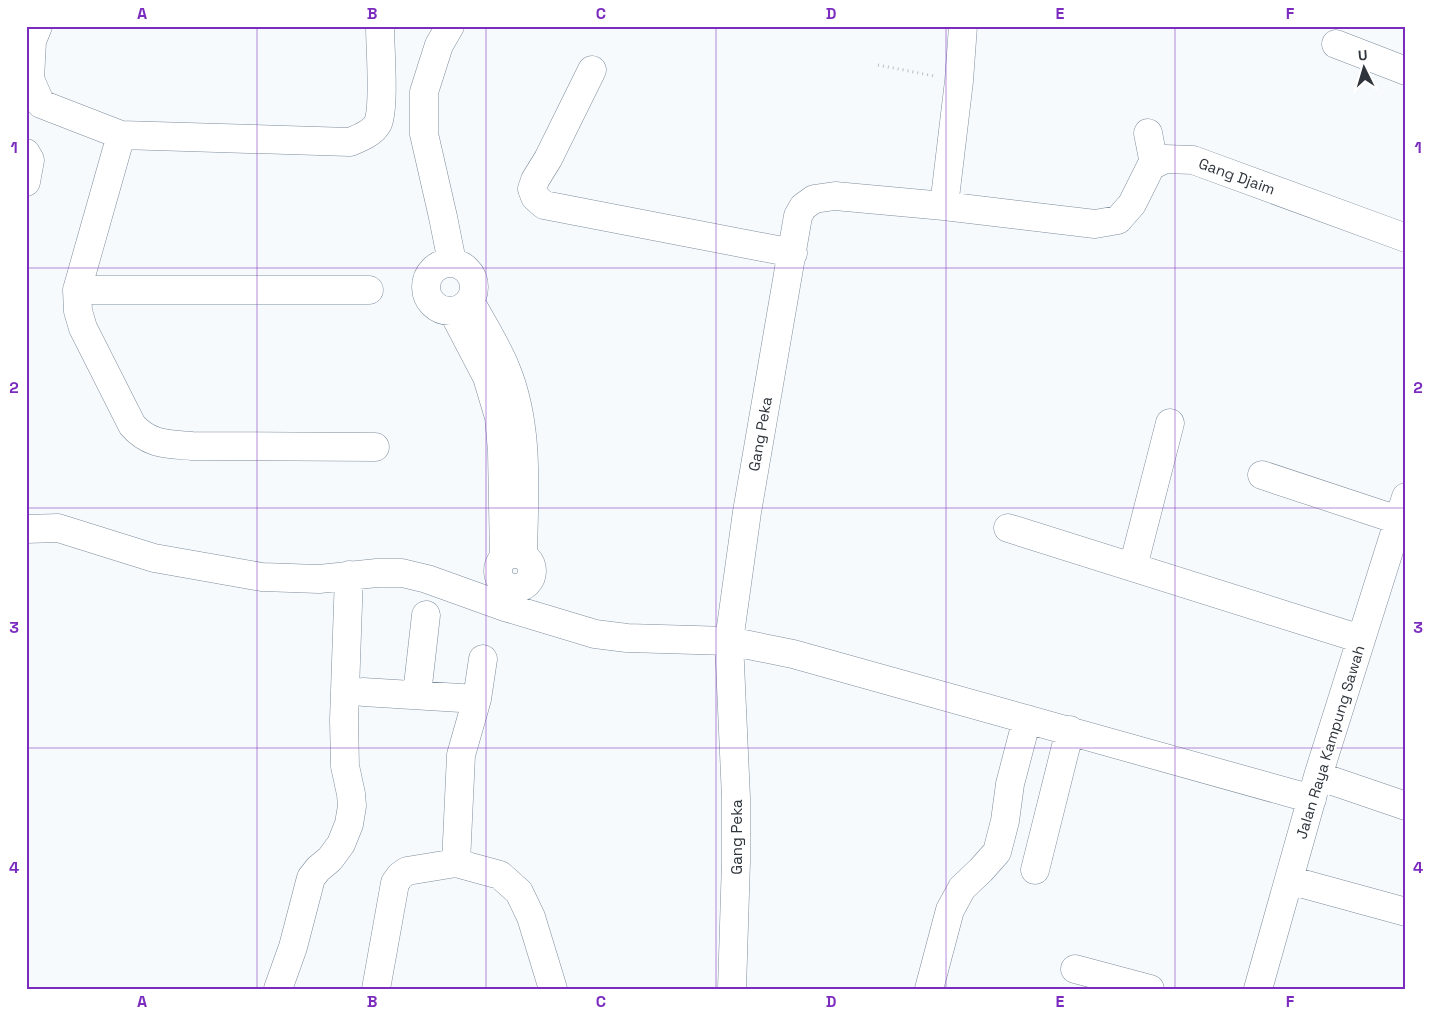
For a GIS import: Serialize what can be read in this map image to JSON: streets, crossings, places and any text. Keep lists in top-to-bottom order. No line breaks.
{"streets":{"street":["Gang Djaim","Gang Peka","Jalan Raya Kampung Sawah"]},"north":"top","grid":{"columns":["A","B","C","D","E","F"],"rows":["1","2","3","4"]}}
